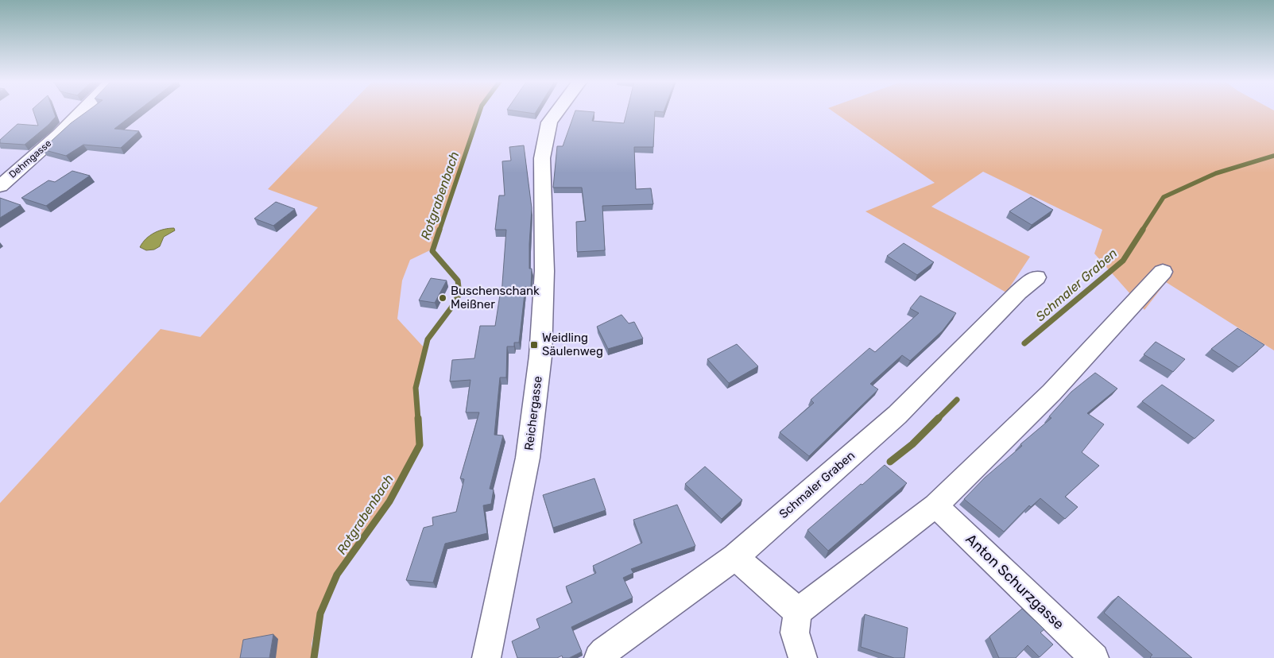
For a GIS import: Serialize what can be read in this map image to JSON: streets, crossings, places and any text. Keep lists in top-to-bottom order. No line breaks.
{"streets":{"street":["Dehmgasse","Reichergasse","Schmaler Graben","Anton Schurzgasse"]},"water":["Rotgrabenbach","Schmaler Graben"],"places":{"other":["Buschenschank Meißner"],"transit":["Weidling Säulenweg"]}}
